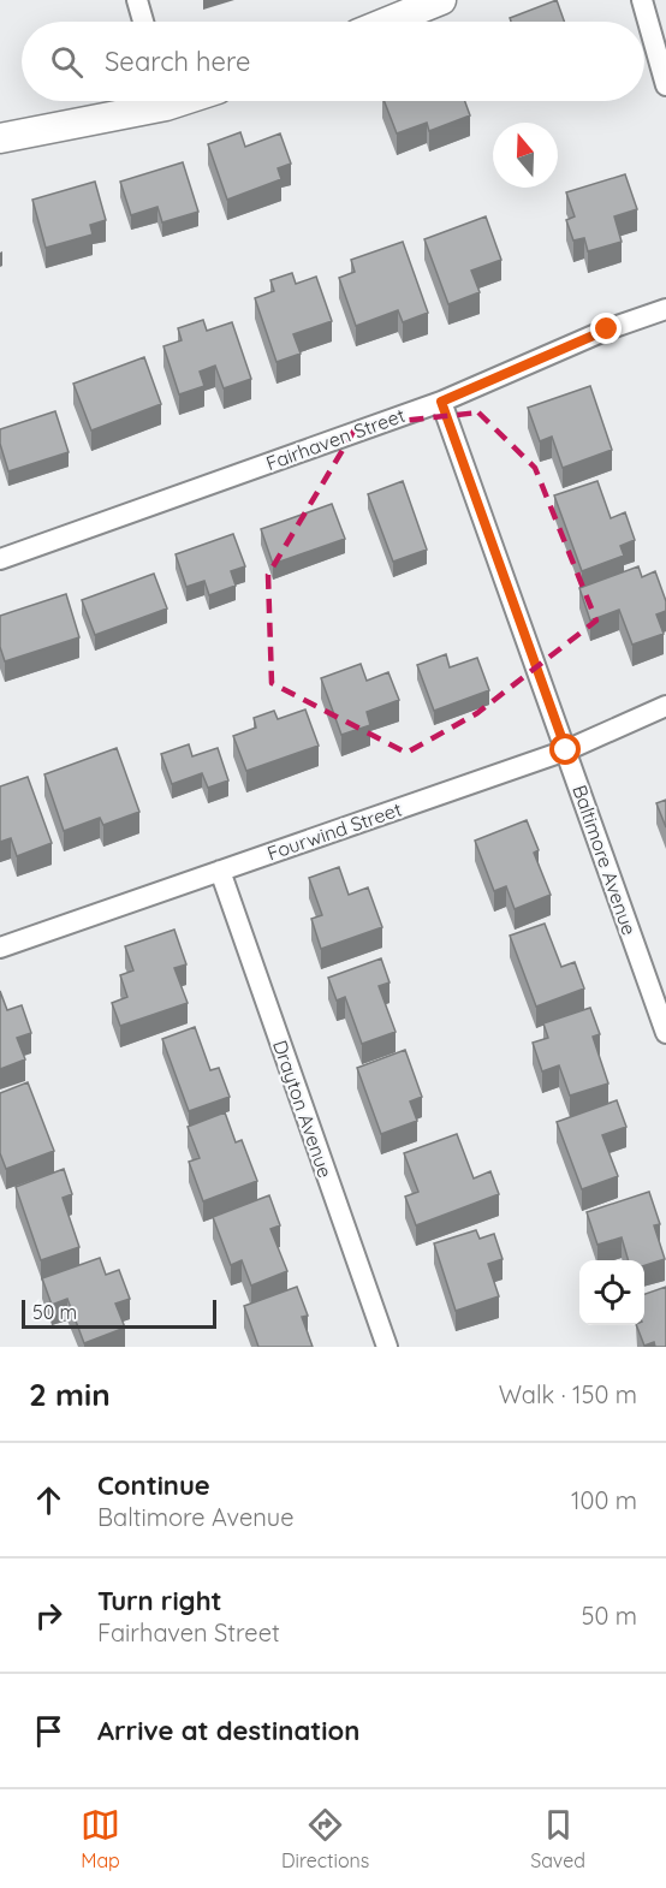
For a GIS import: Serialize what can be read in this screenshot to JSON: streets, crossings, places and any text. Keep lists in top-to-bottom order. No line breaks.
{"streets":{"street":["Fairhaven Street","Fourwind Street","Baltimore Avenue","Drayton Avenue"]},"crossings":[["Fairhaven Street","Baltimore Avenue"],["Fourwind Street","Baltimore Avenue"],["Fourwind Street","Drayton Avenue"]],"scale_bar":"50 m","north":"top","page":{"search":"Search here","scale":"50 m","heading":["2 min","Walk · 150 m"],"list":[["Continue","Baltimore Avenue","100 m"],["Turn right","Fairhaven Street","50 m"],"Arrive at destination"],"nav":["Map","Directions","Saved"]}}
